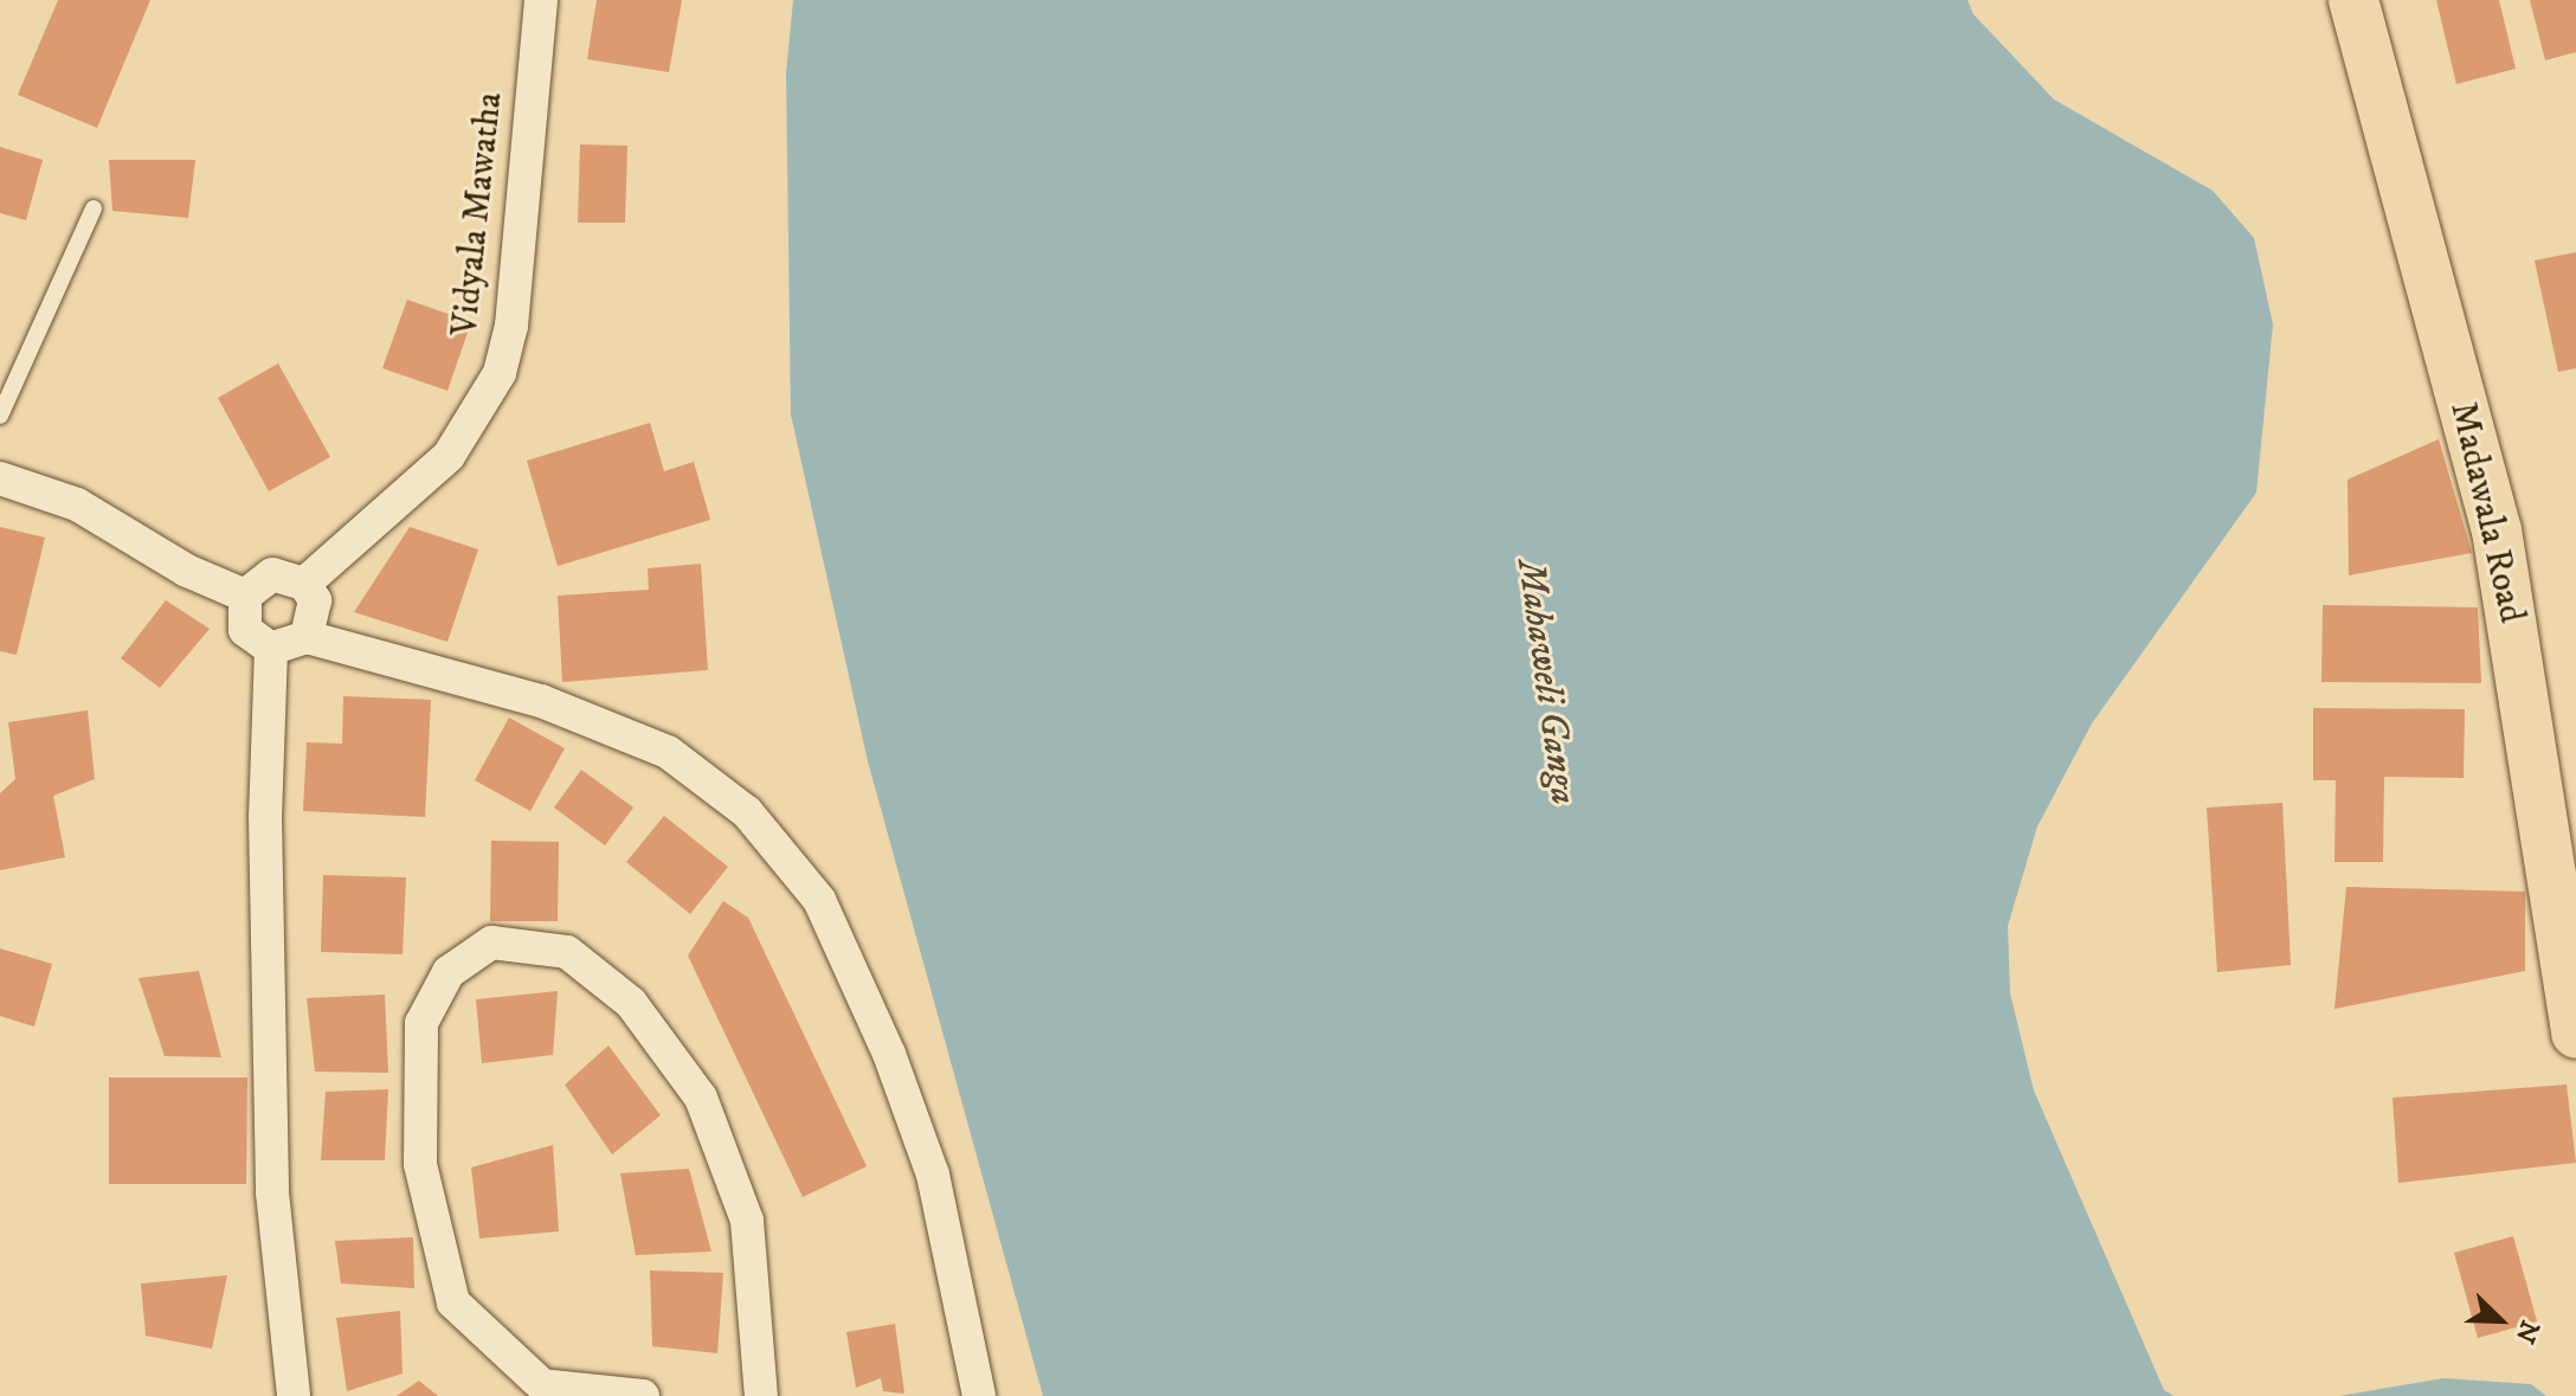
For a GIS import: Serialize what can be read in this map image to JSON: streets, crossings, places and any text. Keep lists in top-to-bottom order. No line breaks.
{"streets":{"main road":["Madawala Road"],"street":["Vidyala Mawatha"]},"water":["Mahaweli Ganga"],"north":"bottom right"}
